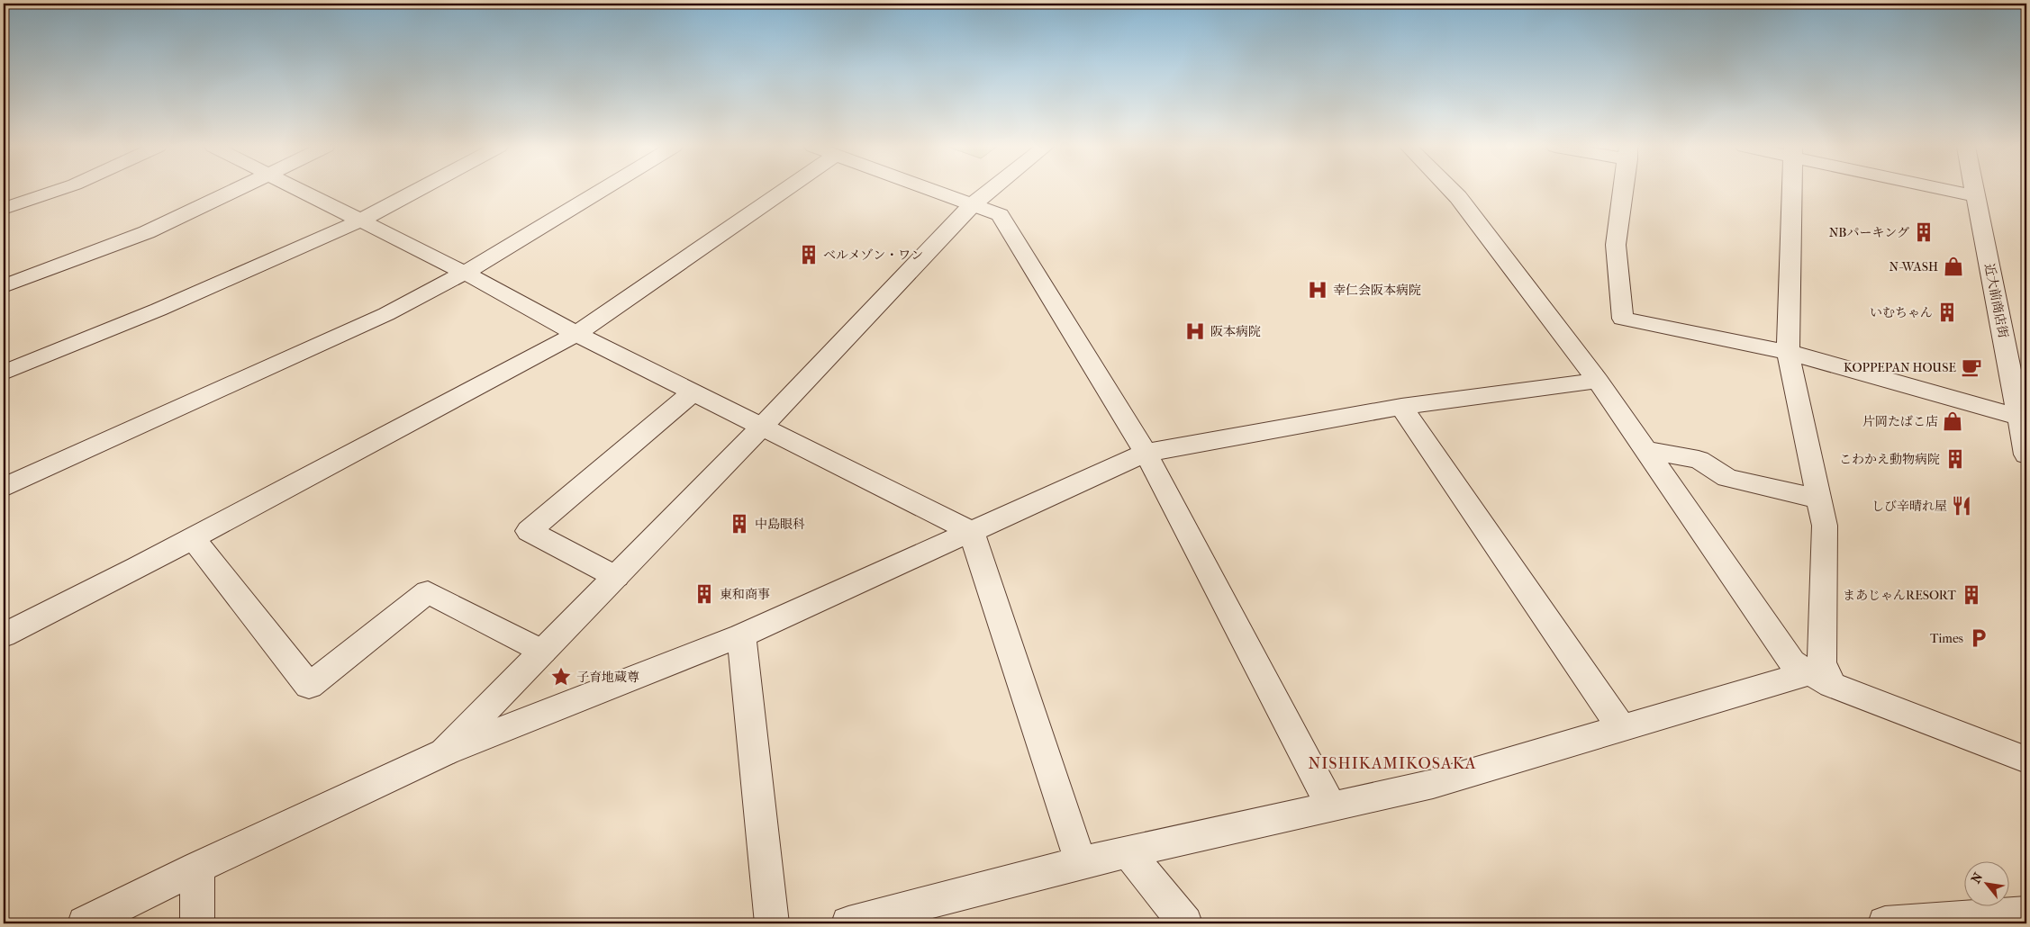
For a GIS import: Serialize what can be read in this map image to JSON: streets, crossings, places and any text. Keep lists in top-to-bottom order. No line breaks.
{"streets":{"street":["近大前商店街"]},"districts":["NISHIKAMIKOSAKA"],"places":{"building":["NBパーキング","ベルメゾン・ワン","いむちゃん","こわかえ動物病院","中島眼科","東和商事","まあじゃんRESORT"],"shop":["N-WASH","片岡たばこ店"],"hospital":["幸仁会阪本病院","阪本病院"],"cafe":["KOPPEPAN HOUSE"],"restaurant":["しび辛晴れ屋"],"parking":["Times"],"place":["子育地蔵尊"]},"north":"top left"}
